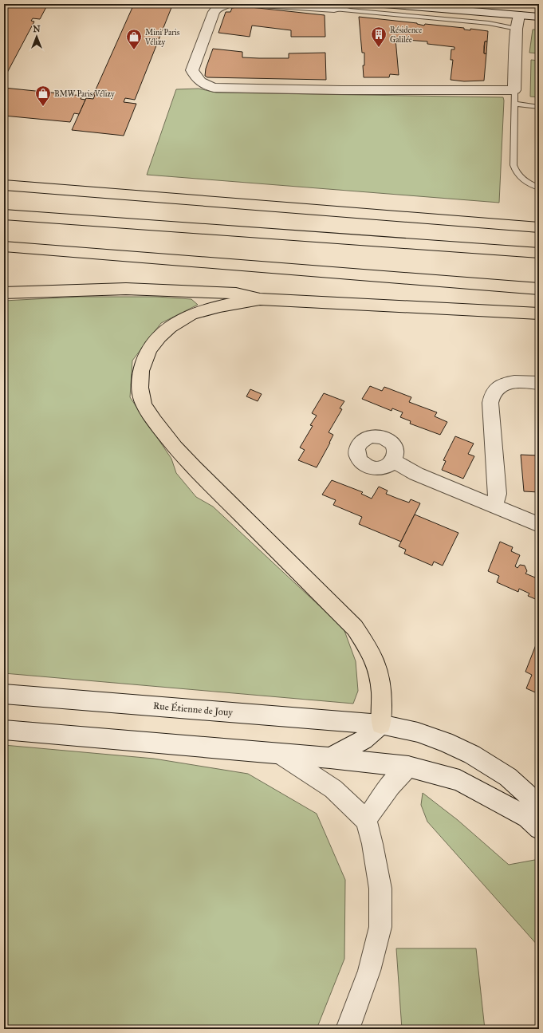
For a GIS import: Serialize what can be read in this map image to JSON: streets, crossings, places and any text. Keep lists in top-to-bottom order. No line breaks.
{"streets":{"street":["Rue Étienne de Jouy"]},"places":{"building":["Résidence Galilée"],"shop":["Mini Paris Vélizy","BMW Paris Vélizy"]},"north":"top"}
